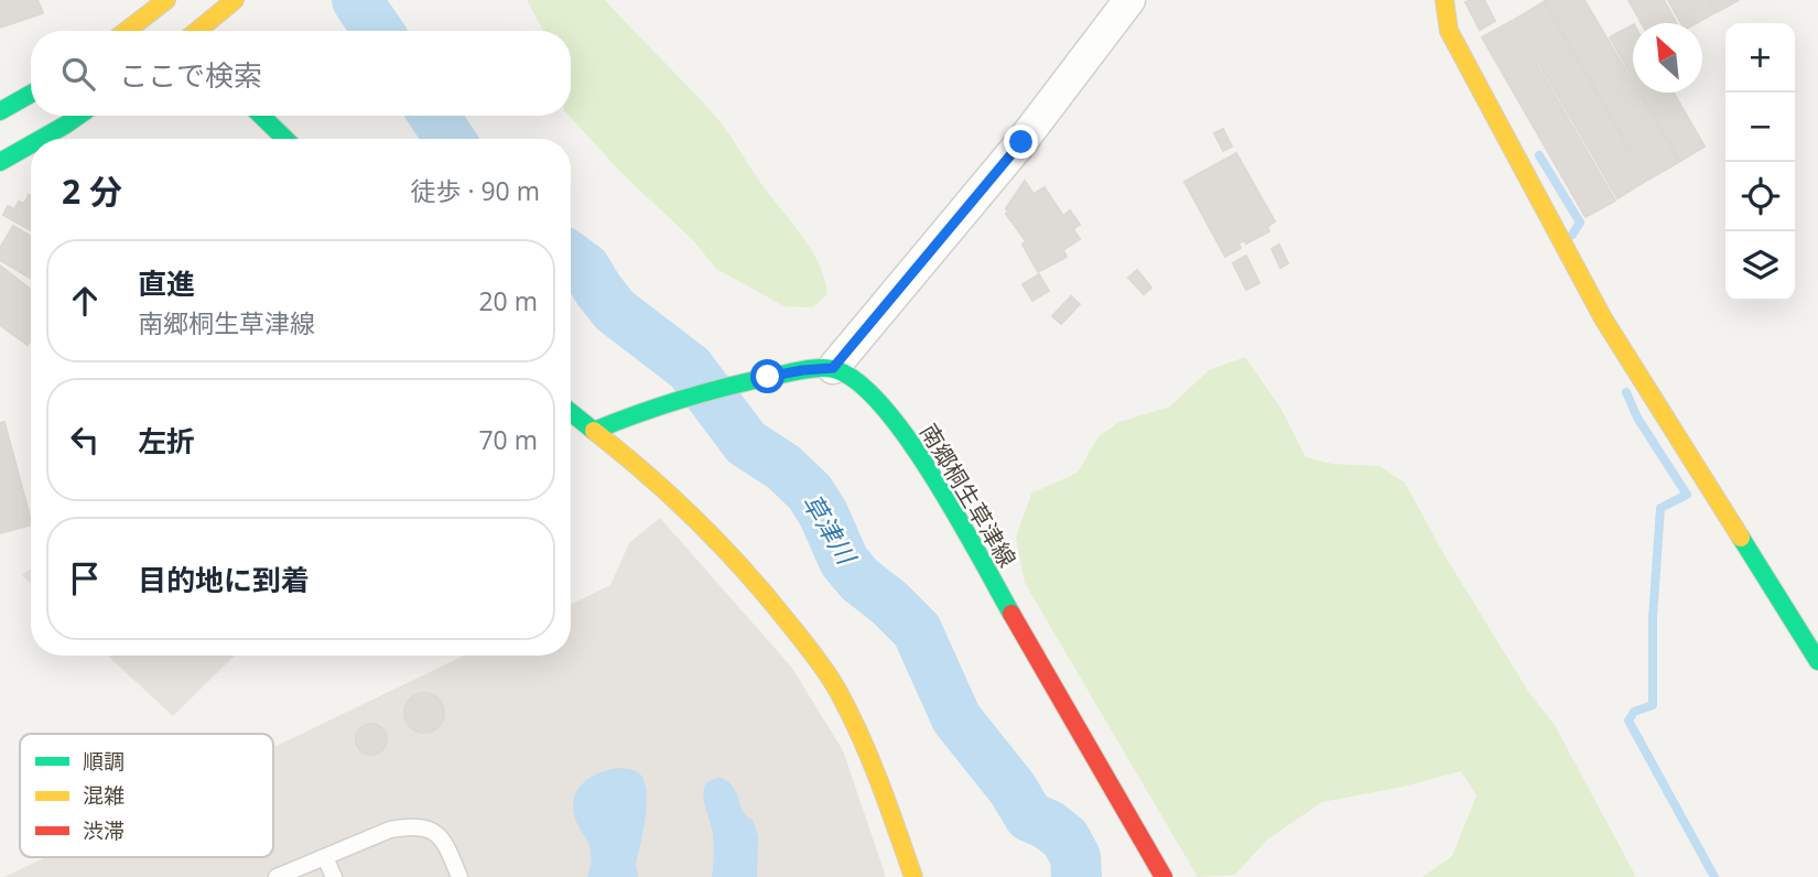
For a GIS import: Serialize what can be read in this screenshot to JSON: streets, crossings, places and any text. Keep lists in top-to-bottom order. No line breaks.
{"streets":{"street":["南郷桐生草津線"]},"water":["草津川"],"legend":["順調","混雑","渋滞"],"north":"top left","page":{"map_buttons":["+","−"],"search":"ここで検索","heading":["2 分","徒歩 · 90 m"],"list":[["直進","南郷桐生草津線","20 m"],["左折","70 m"],"目的地に到着"]}}
